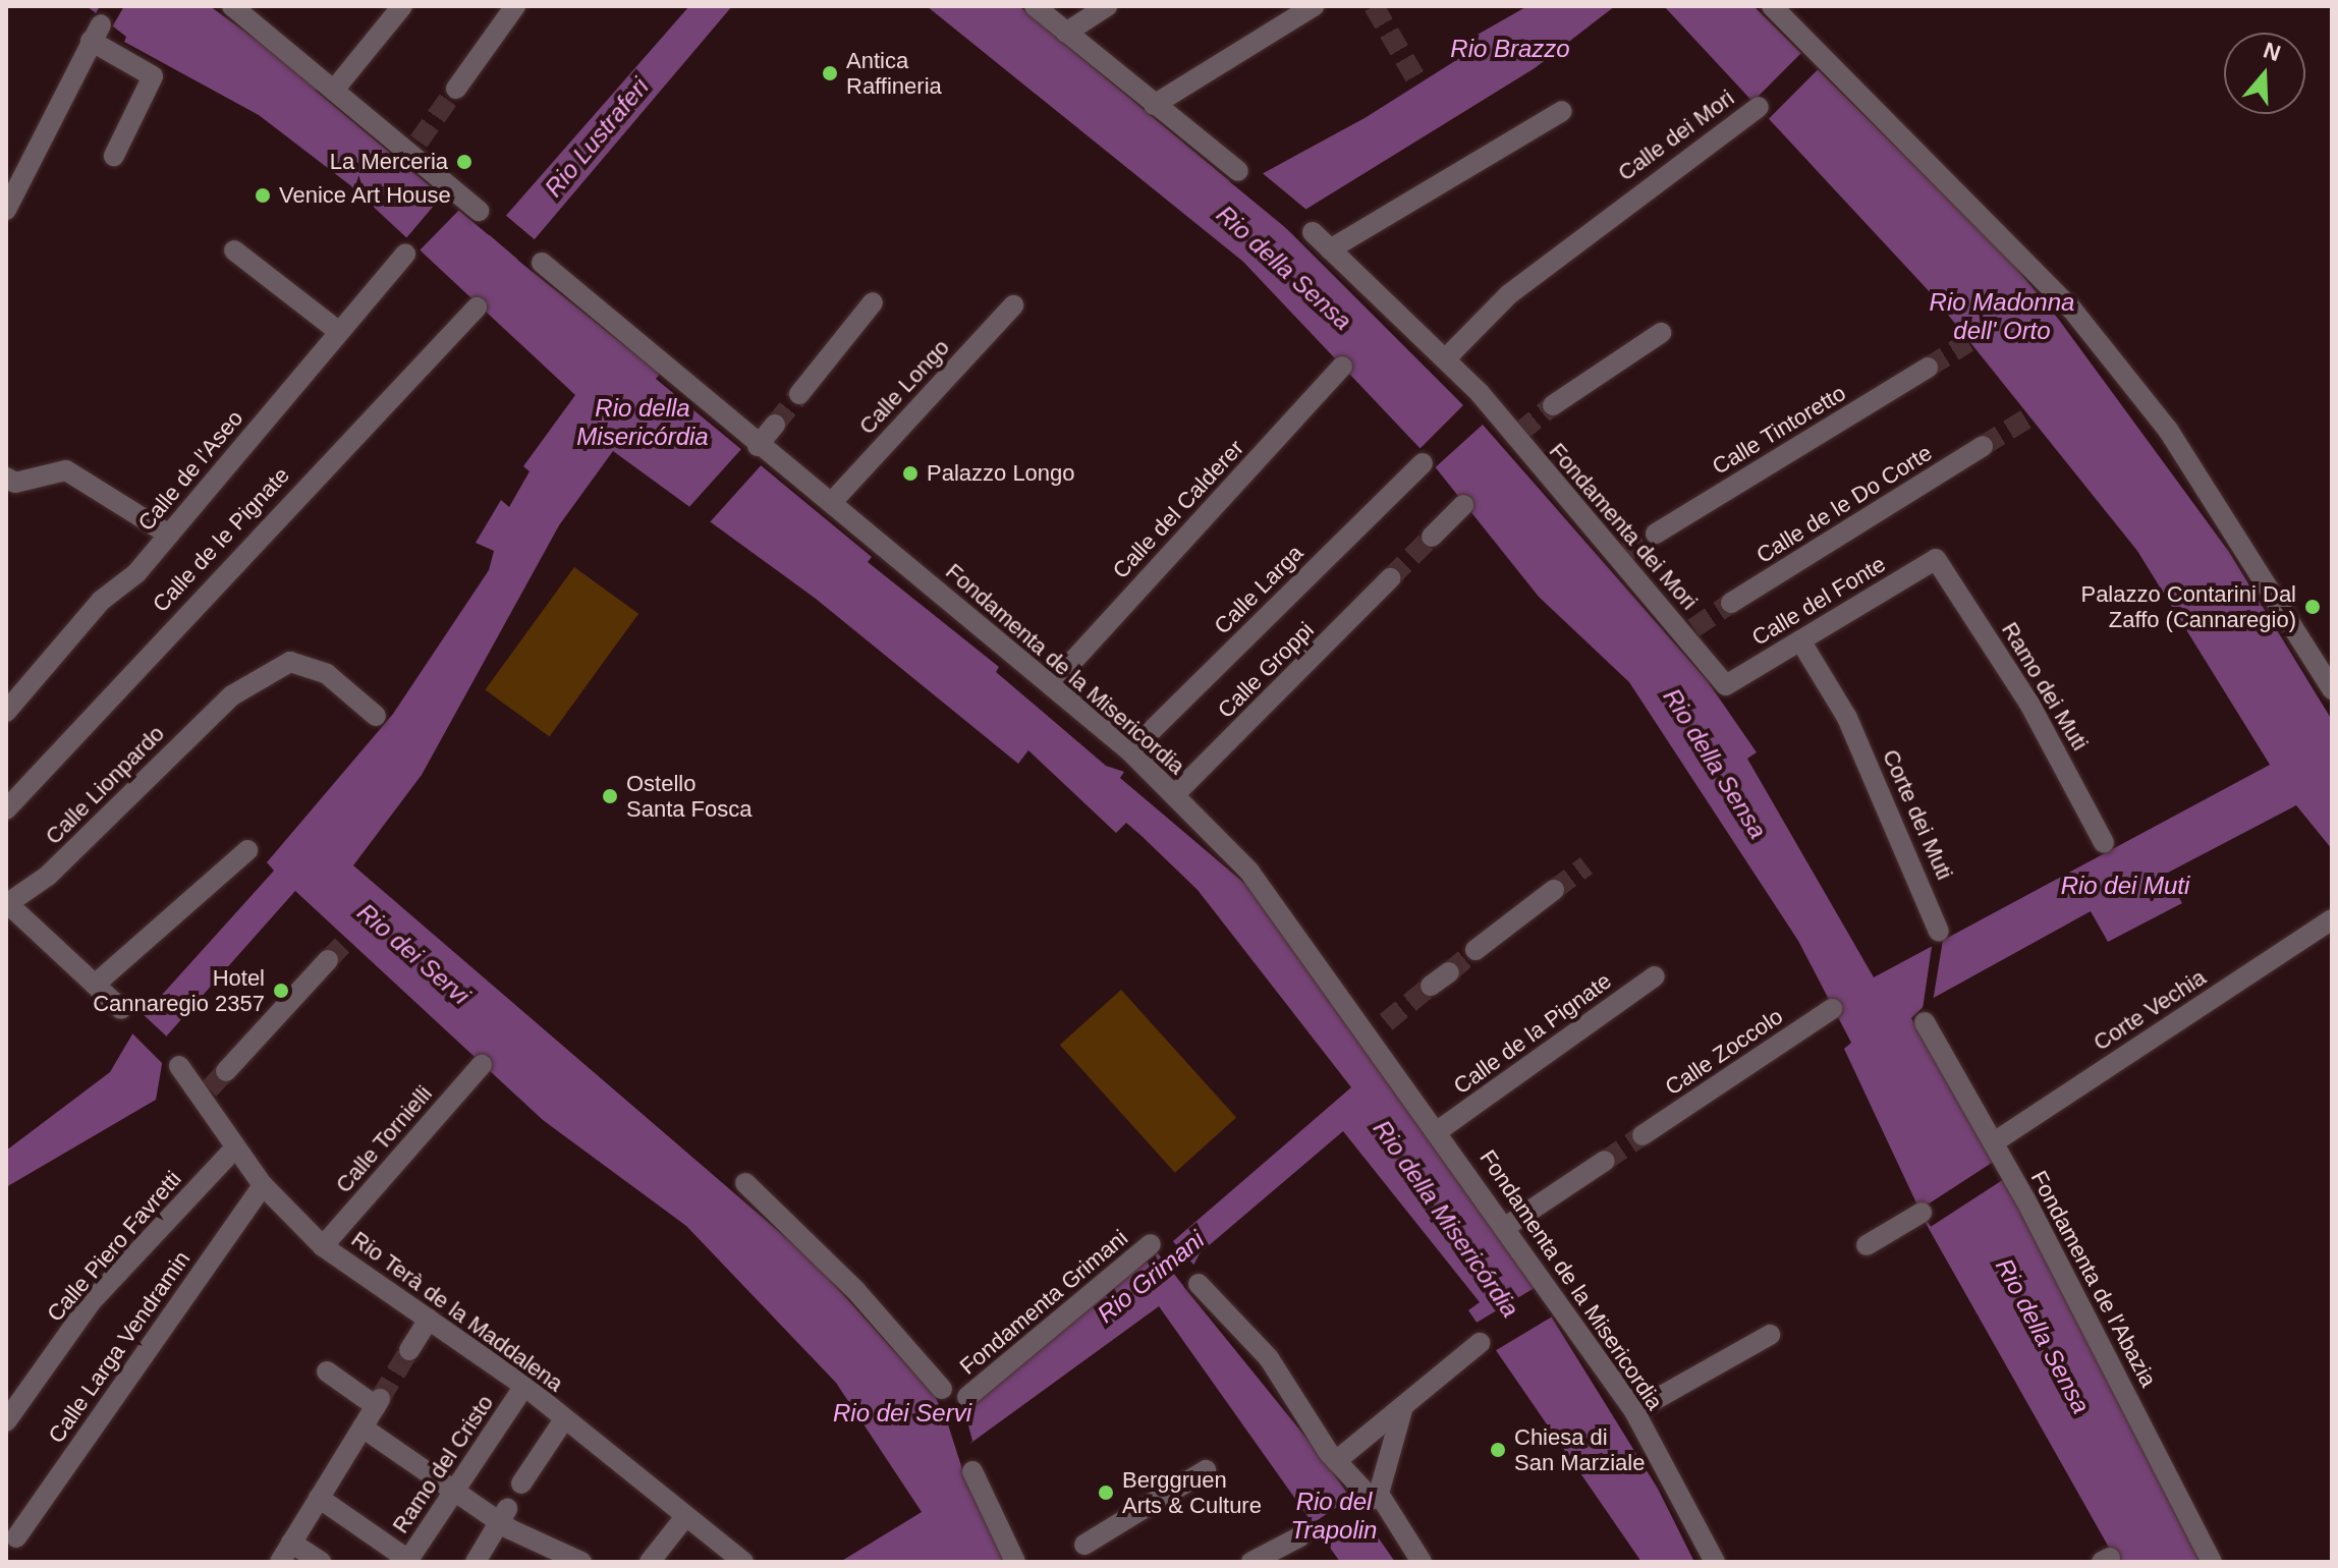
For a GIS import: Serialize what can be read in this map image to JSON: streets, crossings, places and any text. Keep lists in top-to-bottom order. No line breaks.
{"streets":{"street":["Calle dei Mori","Calle Longo","Calle Tintoretto","Calle de l'Aseo","Calle de le Do Corte","Calle del Calderer","Fondamenta dei Mori","Calle de le Pignate","Calle Larga","Calle del Fonte","Fondamenta de la Misericordia","Calle Groppi","Ramo dei Muti","Calle Lionpardo","Corte dei Muti","Corte Vechia","Calle de la Pignate","Calle Zoccolo","Calle Tornielli","Calle Piero Favretti","Fondamenta de l'Abazia","Fondamenta Grimani","Rio Terà de la Maddalena","Calle Larga Vendramin","Ramo del Cristo"]},"crossings":[["Calle dei Mori","Fondamenta dei Mori"],["Calle Longo","Fondamenta de la Misericordia"],["Calle del Calderer","Fondamenta de la Misericordia"],["Fondamenta dei Mori","Calle del Fonte"],["Calle Larga","Fondamenta de la Misericordia"],["Calle del Fonte","Ramo dei Muti"],["Calle del Fonte","Corte dei Muti"],["Fondamenta de la Misericordia","Calle Groppi"],["Fondamenta de la Misericordia","Calle de la Pignate"],["Corte Vechia","Fondamenta de l'Abazia"],["Calle Tornielli","Rio Terà de la Maddalena"],["Calle Piero Favretti","Rio Terà de la Maddalena"],["Rio Terà de la Maddalena","Calle Larga Vendramin"],["Rio Terà de la Maddalena","Ramo del Cristo"]],"water":["Rio Brazzo","Rio Lustraferi","Rio della Sensa","Rio Madonna dell' Orto","Rio della Misericórdia","Rio dei Muti","Rio dei Servi","Rio Grimani","Rio del Trapolin"],"places":["Antica Raffineria","La Merceria","Venice Art House","Palazzo Longo","Palazzo Contarini Dal Zaffo (Cannaregio)","Ostello Santa Fosca","Hotel Cannaregio 2357","Chiesa di San Marziale","Berggruen Arts & Culture"],"north":"top"}
